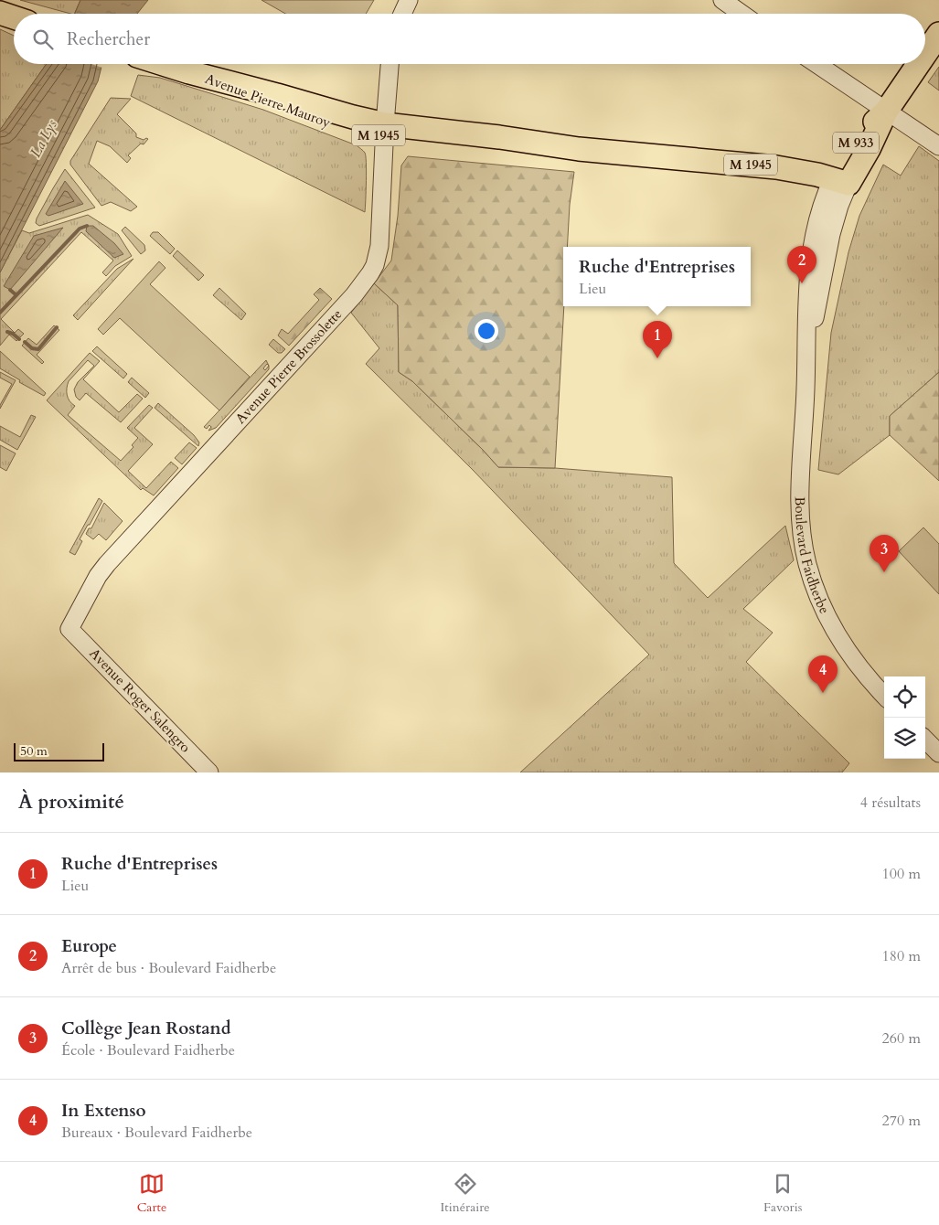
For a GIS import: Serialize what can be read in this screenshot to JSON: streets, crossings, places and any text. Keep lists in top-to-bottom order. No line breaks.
{"streets":{"main road":["Avenue Pierre Mauroy","M 1945","M 933","Boulevard Faidherbe"],"street":["Avenue Pierre Brossolette","Avenue Roger Salengro"]},"crossings":[["Avenue Pierre Mauroy","Avenue Pierre Brossolette"],["Avenue Pierre Mauroy","Boulevard Faidherbe"],["Avenue Pierre Brossolette","Avenue Roger Salengro"]],"water":["La Lys"],"scale_bar":"50 m","page":{"search":"Rechercher","pins":["2","1","3","4"],"popup":["Ruche d'Entreprises","Lieu"],"scale":"50 m","heading":["À proximité","4 résultats"],"list":[{"mark":"1","name":"Ruche d'Entreprises","note":"Lieu","value":"100 m"},{"mark":"2","name":"Europe","note":"Arrêt de bus · Boulevard Faidherbe","value":"180 m"},{"mark":"3","name":"Collège Jean Rostand","note":"École · Boulevard Faidherbe","value":"260 m"},{"mark":"4","name":"In Extenso","note":"Bureaux · Boulevard Faidherbe","value":"270 m"}],"nav":["Carte","Itinéraire","Favoris"]}}
